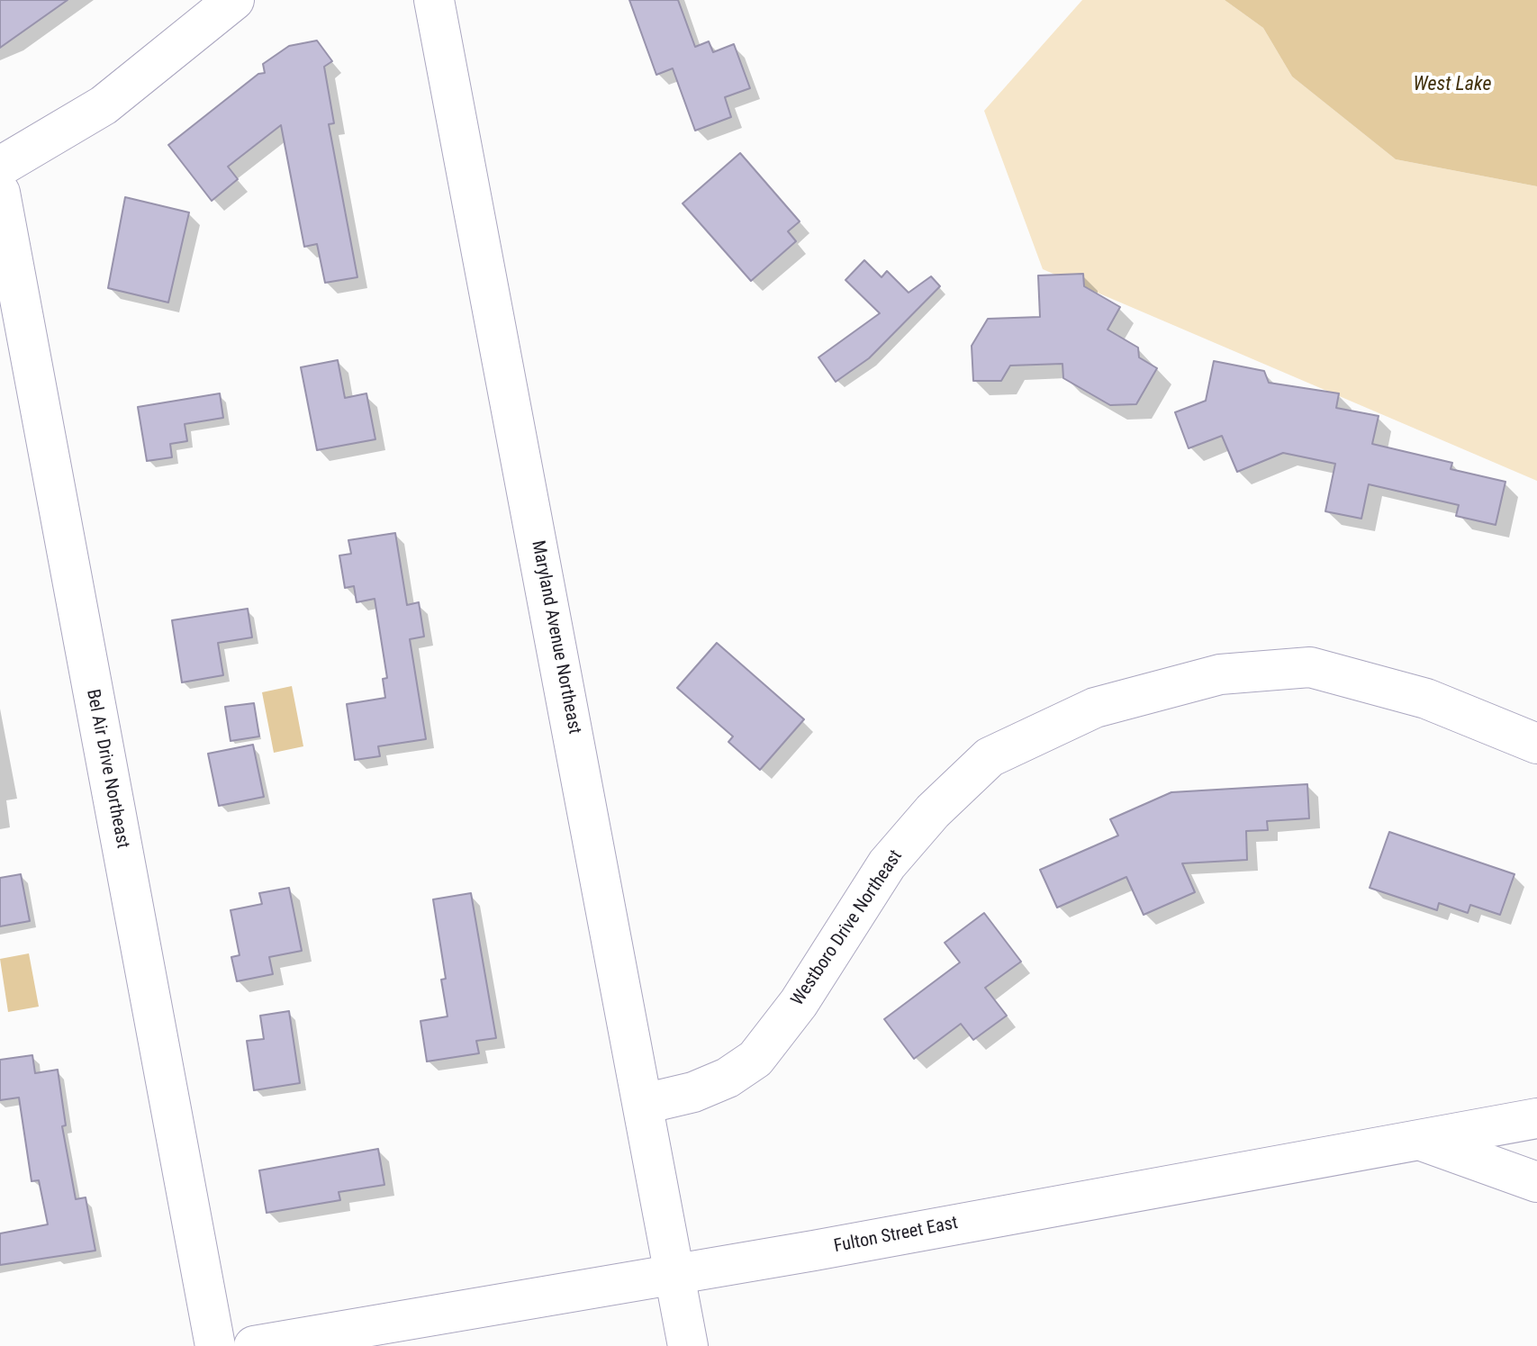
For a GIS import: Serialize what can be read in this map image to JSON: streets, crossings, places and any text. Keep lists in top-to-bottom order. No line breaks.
{"streets":{"street":["Maryland Avenue Northeast","Bel Air Drive Northeast","Westboro Drive Northeast","Fulton Street East"]},"crossings":[["Maryland Avenue Northeast","Westboro Drive Northeast"],["Maryland Avenue Northeast","Fulton Street East"]],"water":["West Lake"]}
